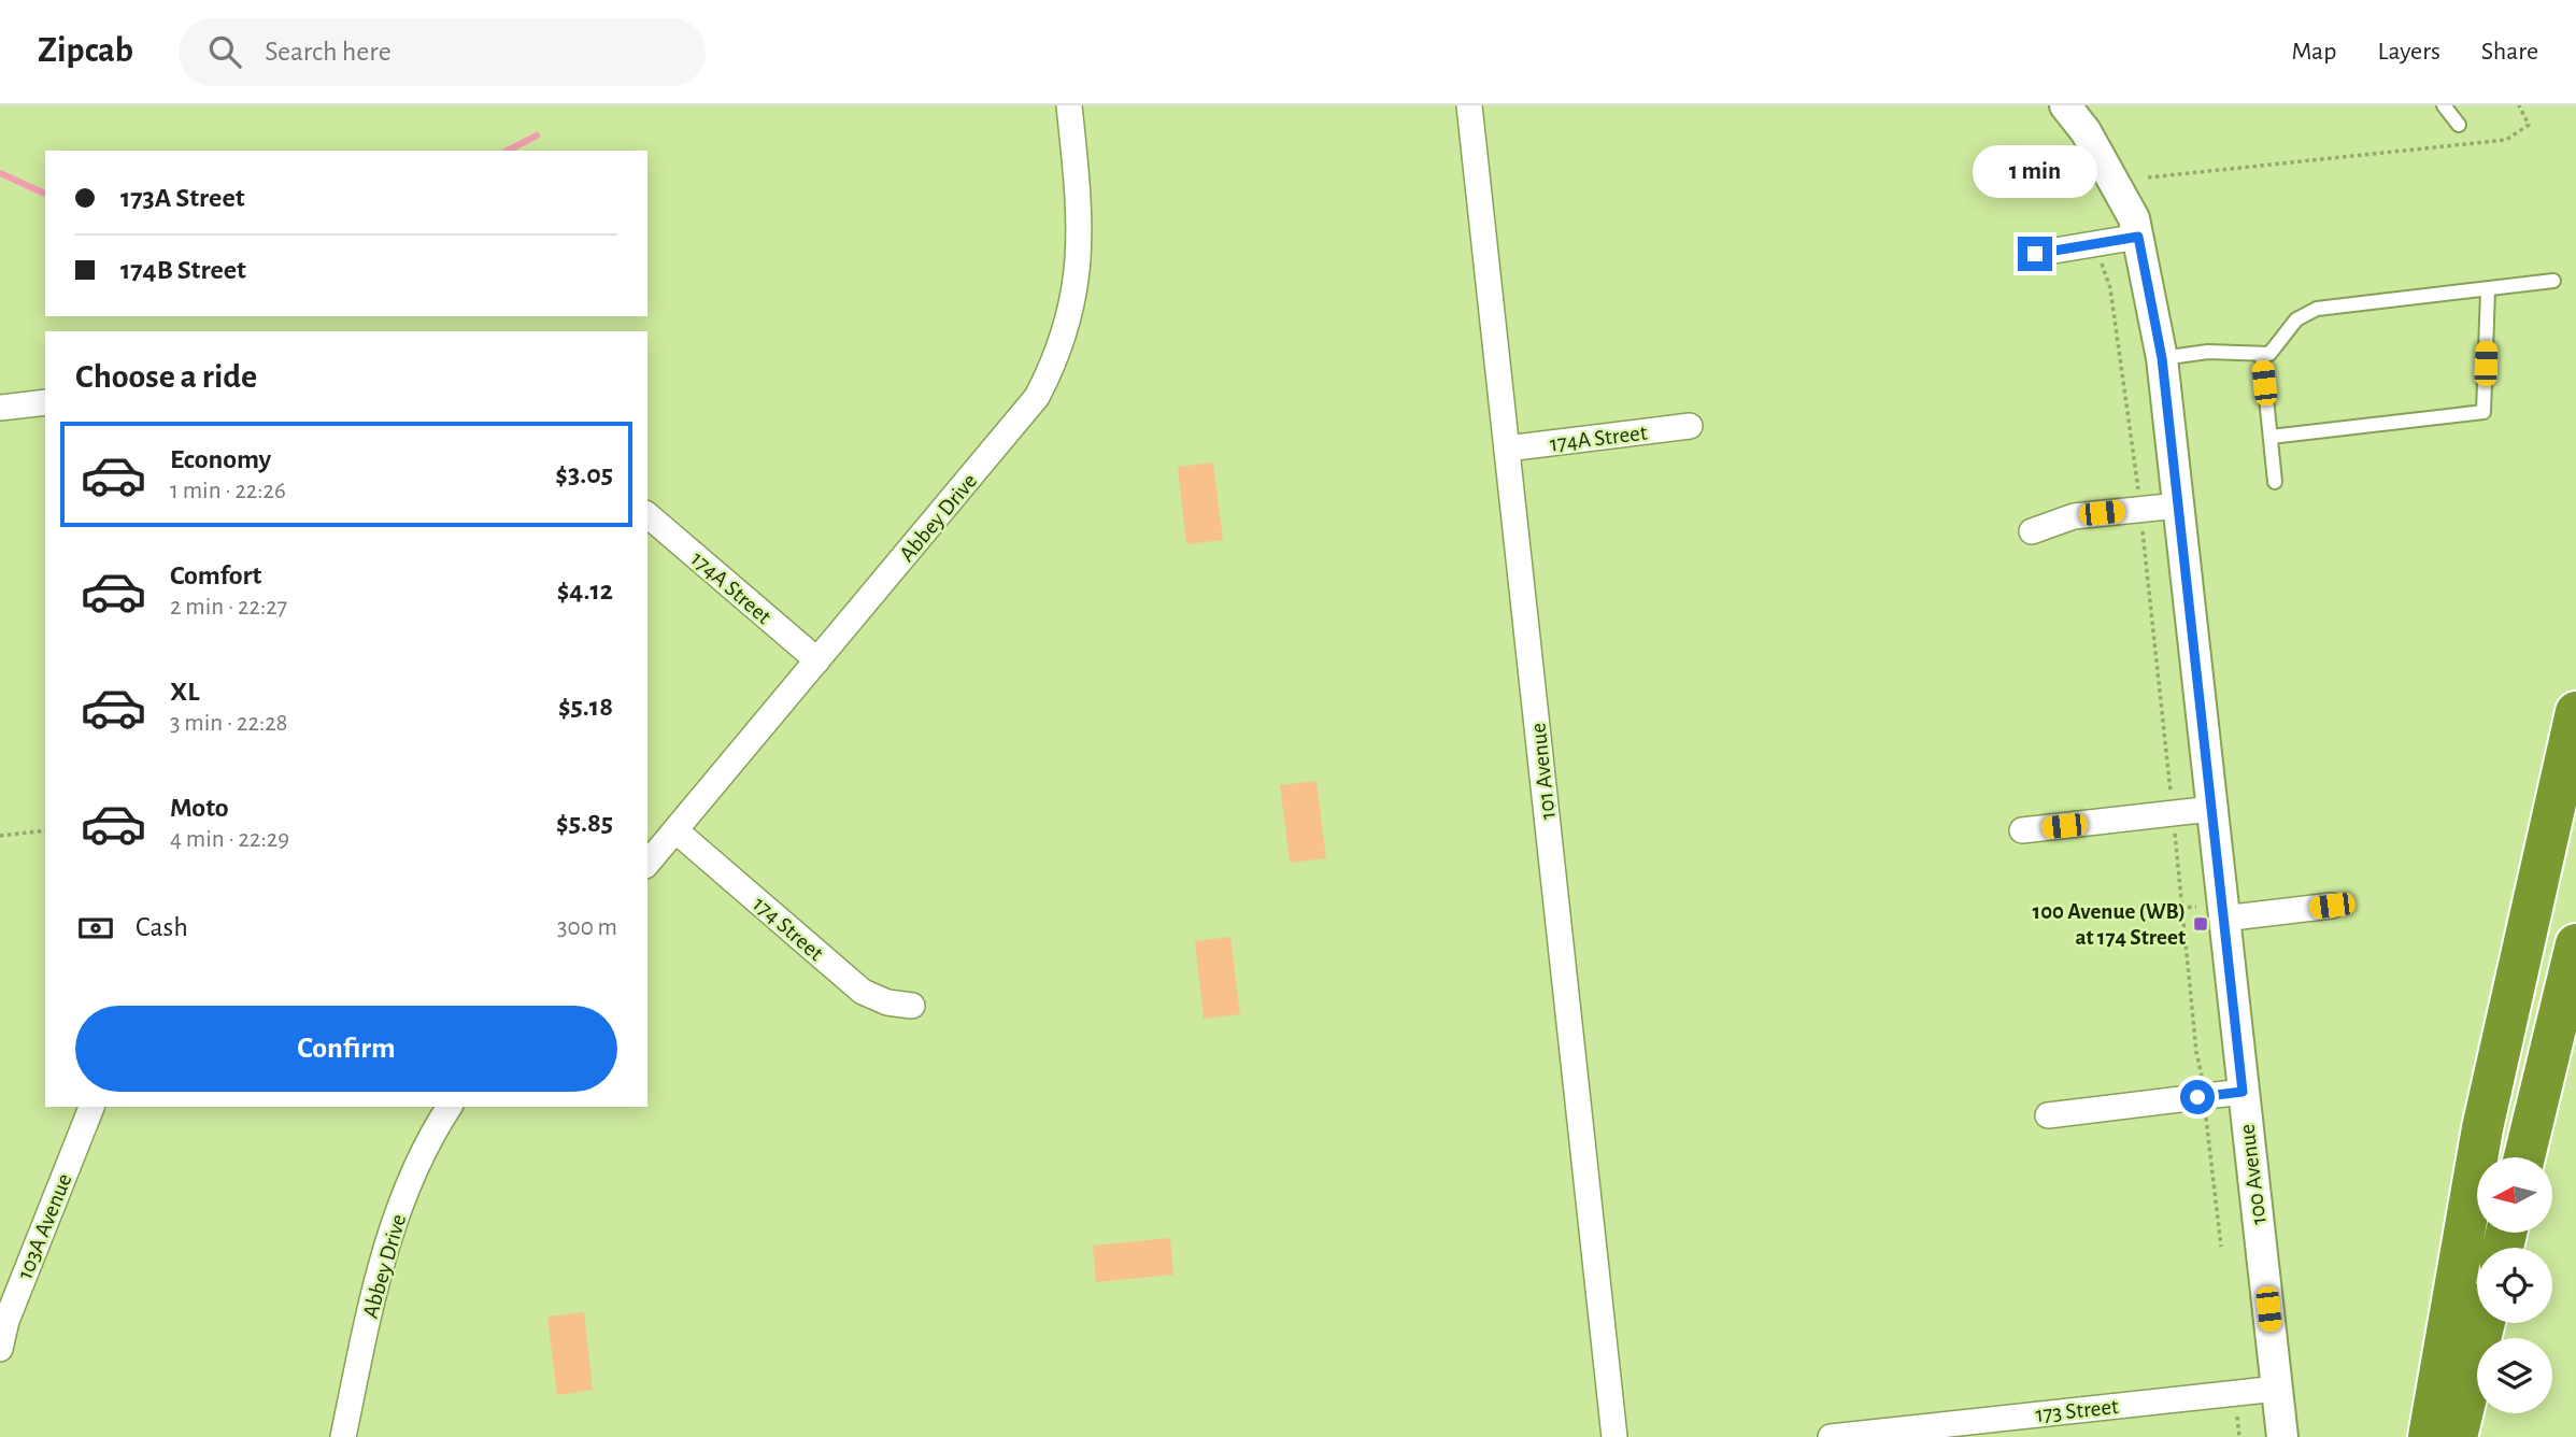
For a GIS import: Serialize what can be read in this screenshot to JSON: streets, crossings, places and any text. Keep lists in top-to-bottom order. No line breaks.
{"streets":{"street":["174A Street","Abbey Drive","101 Avenue","174 Street","100 Avenue","103A Avenue","173 Street"]},"crossings":[["174A Street","Abbey Drive"],["174A Street","101 Avenue"],["Abbey Drive","174 Street"],["100 Avenue","173 Street"]],"places":{"transit":["100 Avenue (WB) at 174 Street"]},"north":"left","page":{"header":"Zipcab","search":"Search here","nav":["Map","Layers","Share"],"bubble":"1 min","banner":["173A Street","174B Street"],"heading":"Choose a ride","list":[{"name":"Economy","note":"1 min · 22:26","value":"$3.05"},{"name":"Comfort","note":"2 min · 22:27","value":"$4.12"},{"name":"XL","note":"3 min · 22:28","value":"$5.18"},{"name":"Moto","note":"4 min · 22:29","value":"$5.85"}],"pay":["Cash","300 m"],"buttons":"Confirm"}}
